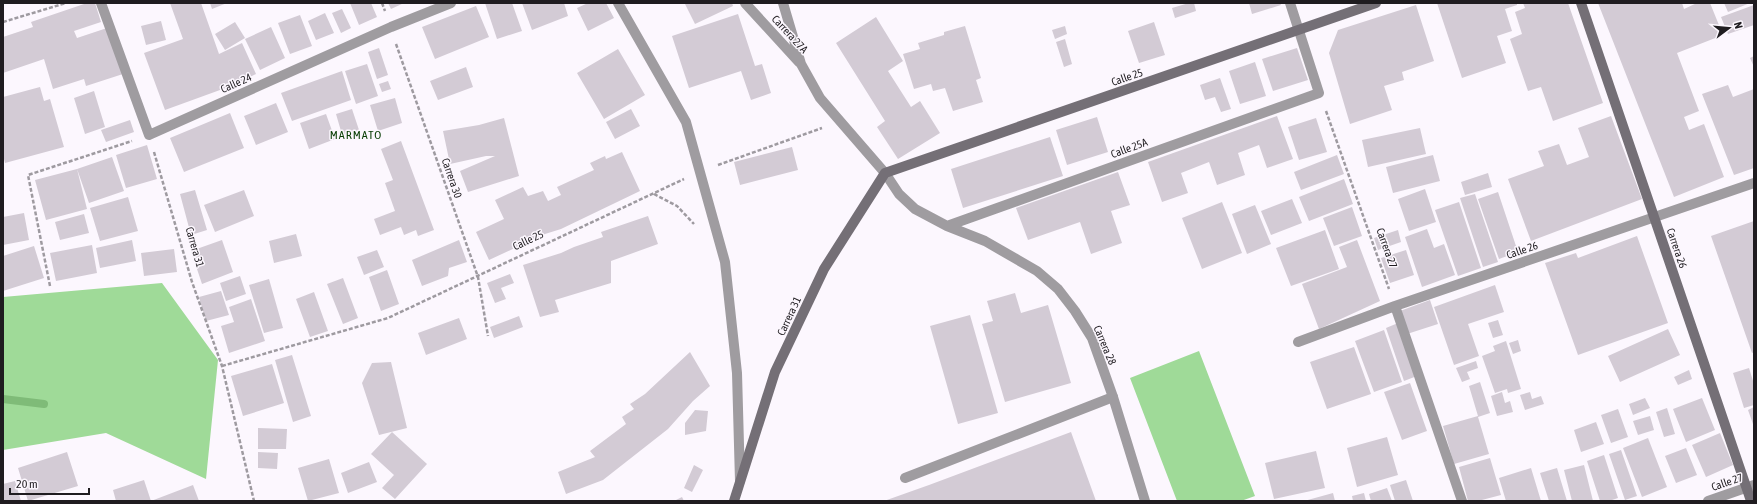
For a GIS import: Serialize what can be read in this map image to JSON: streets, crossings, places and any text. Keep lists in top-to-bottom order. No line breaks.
{"streets":{"main road":["Calle 25","Carrera 31","Carrera 26"],"street":["Carrera 27A","Calle 24","Calle 25A","Calle 26","Carrera 28","Calle 27"],"path":["Carrera 30","Carrera 27"]},"crossings":[["Carrera 27A","Carrera 28"],["Calle 25","Carrera 30"],["Calle 25","Carrera 31"],["Calle 25","Carrera 28"],["Calle 24","Carrera 30"],["Calle 24","Carrera 31"],["Calle 25A","Carrera 27"],["Calle 25A","Carrera 28"],["Carrera 31","Carrera 28"],["Carrera 27","Calle 26"],["Carrera 26","Calle 26"],["Carrera 26","Calle 27"]],"districts":["MARMATO"],"scale_bar":"20 m","north":"right"}
